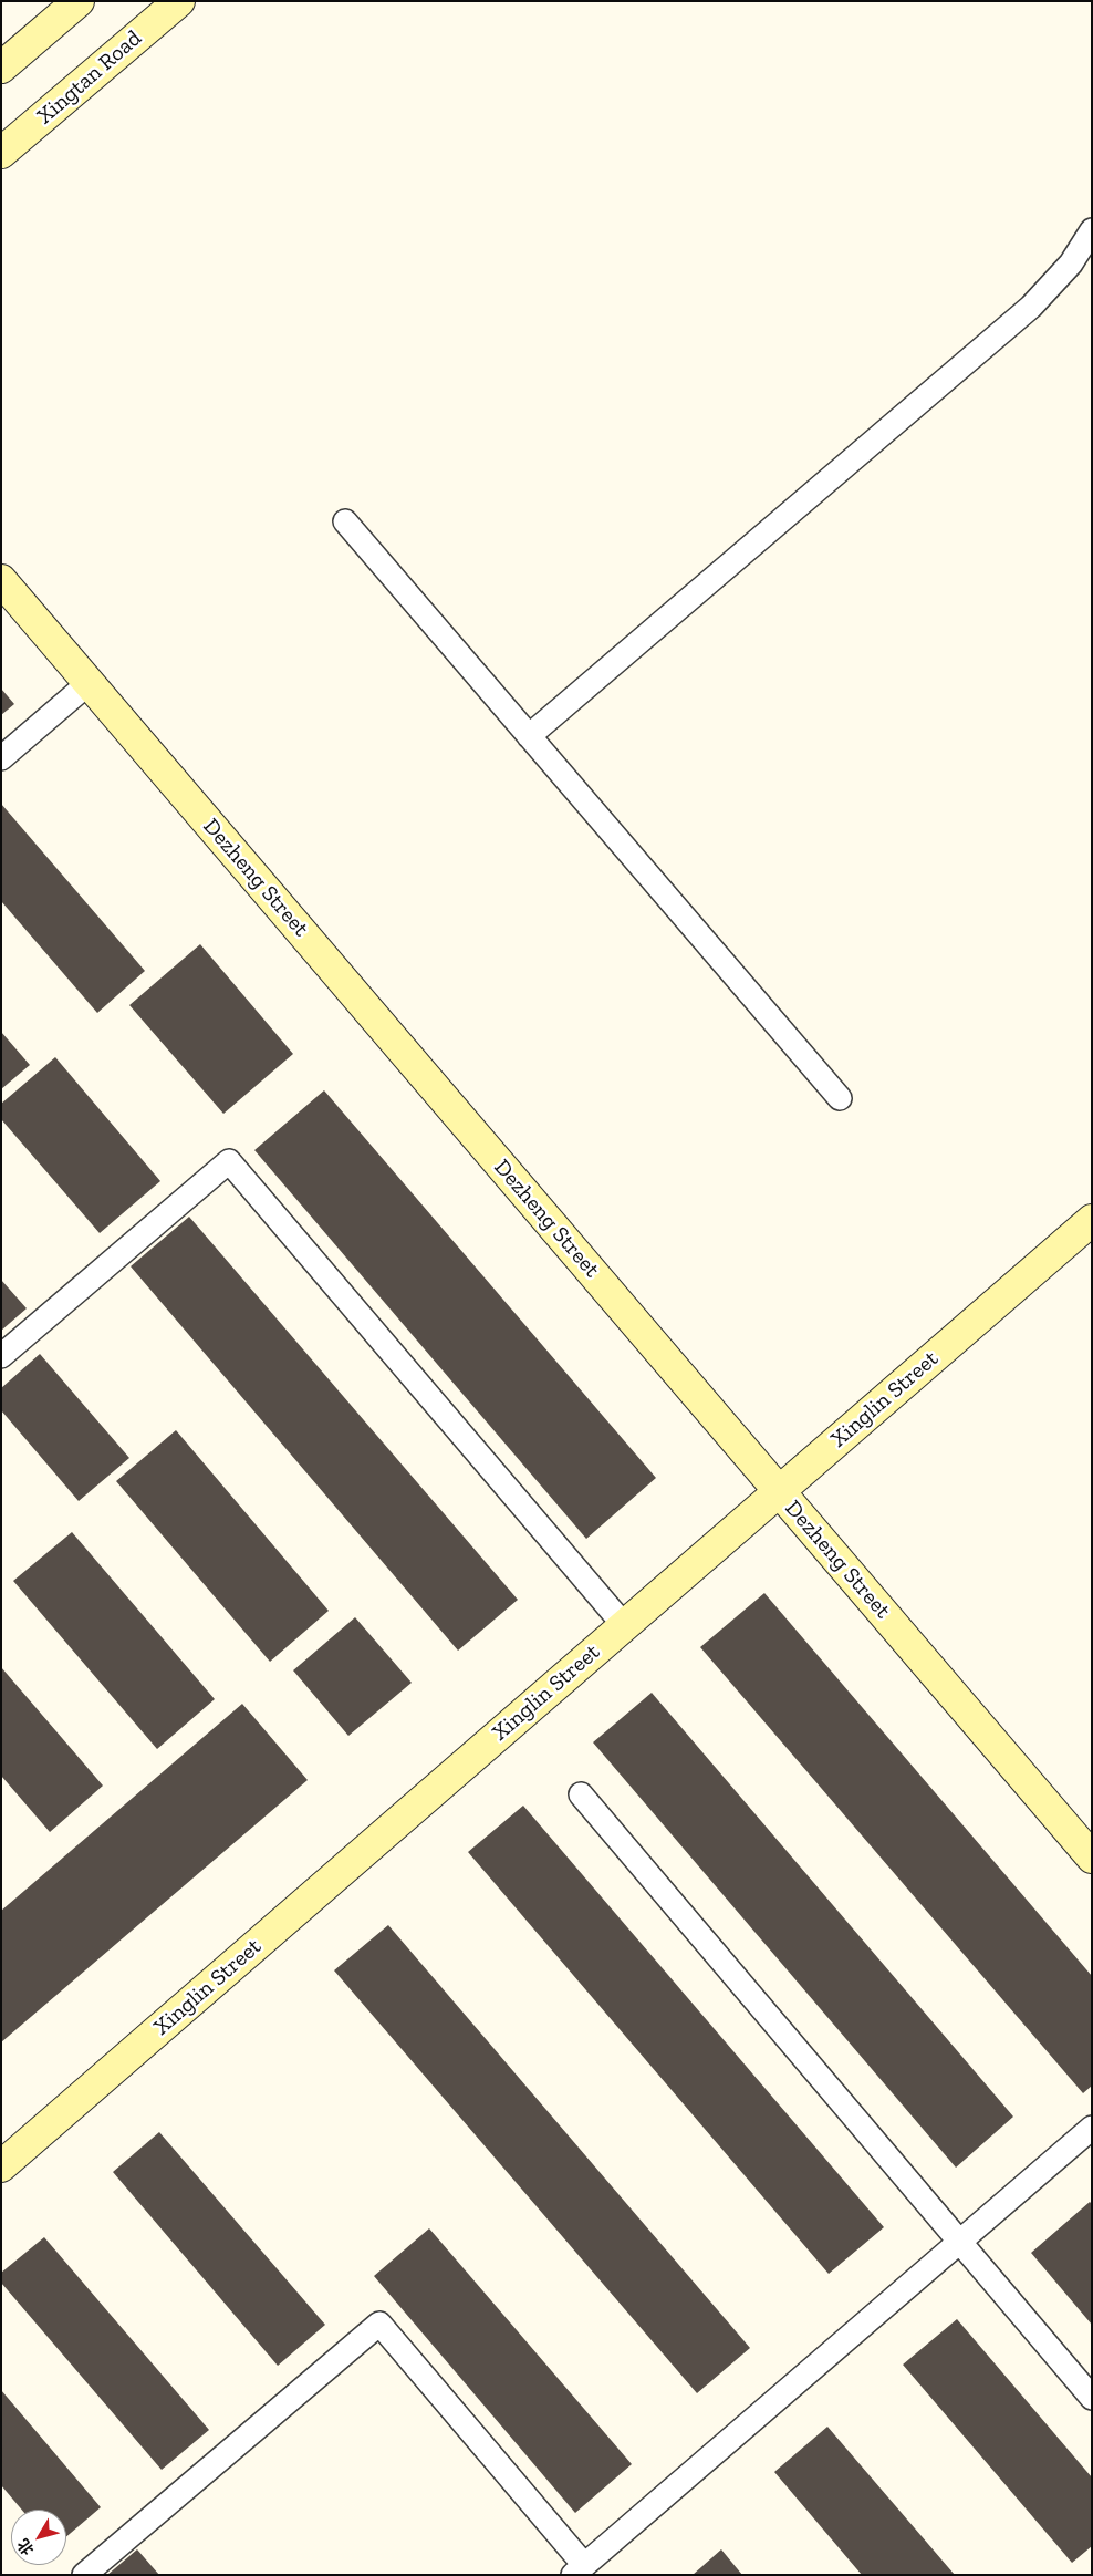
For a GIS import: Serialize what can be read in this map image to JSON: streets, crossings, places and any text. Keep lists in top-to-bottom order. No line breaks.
{"streets":{"street":["Xingtan Road","Dezheng Street","Xinglin Street"]},"crossings":[["Dezheng Street","Xinglin Street"]],"north":"bottom left"}
